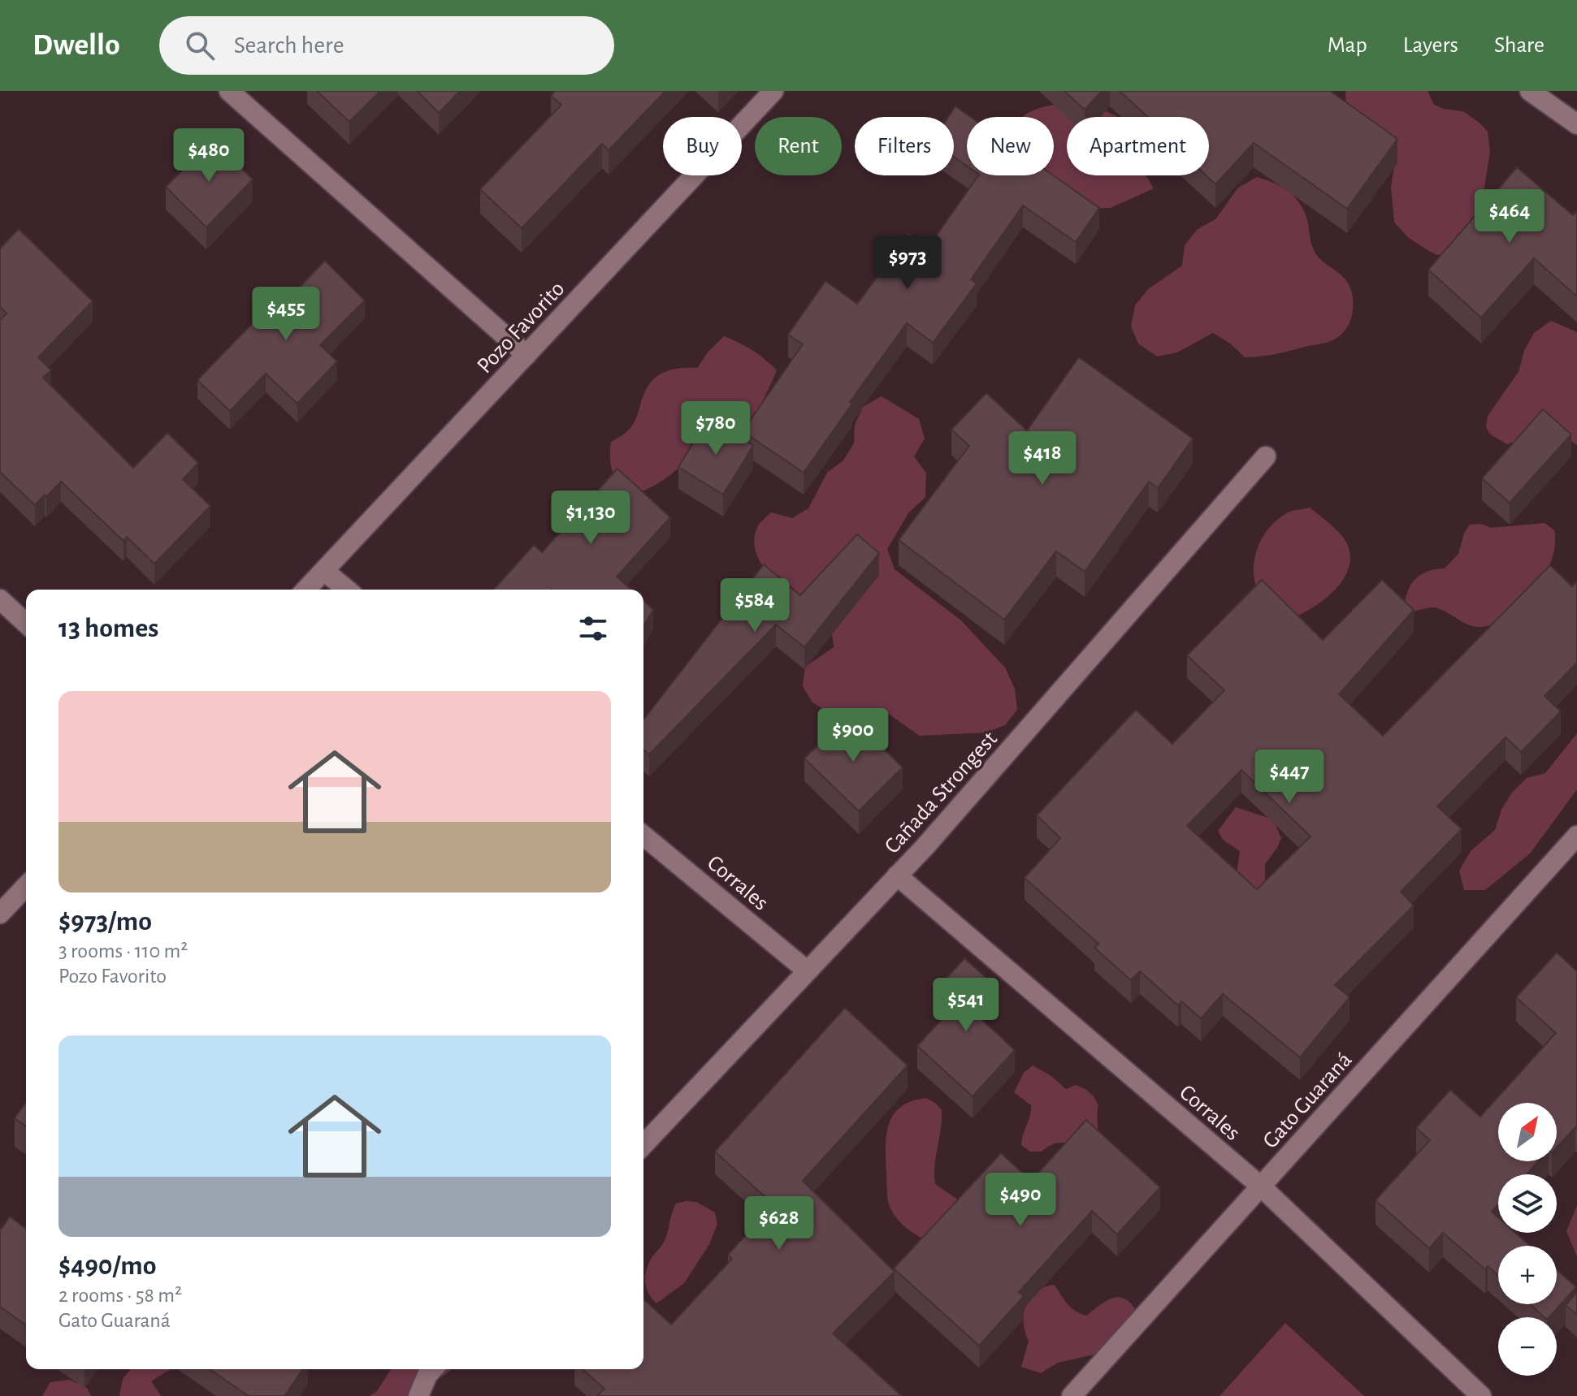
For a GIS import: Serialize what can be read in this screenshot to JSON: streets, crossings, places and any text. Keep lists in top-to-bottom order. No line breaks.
{"streets":{"street":["Pozo Favorito","Cañada Strongest","Corrales","Gato Guaraná"]},"crossings":[["Cañada Strongest","Corrales"],["Corrales","Gato Guaraná"]],"north":"top right","page":{"header":"Dwello","search":"Search here","nav":["Map","Layers","Share"],"chip":["Buy","Rent","Filters","New","Apartment"],"price":["$480","$464","$973","$455","$780","$418","$1,130","$584","$900","$447","$541","$490","$628"],"heading":"13 homes","list":[{"name":"$973/mo","note":"3 rooms · 110 m² · Pozo Favorito"},{"name":"$490/mo","note":"2 rooms · 58 m² · Gato Guaraná"}],"map_buttons":["+","−"]}}
